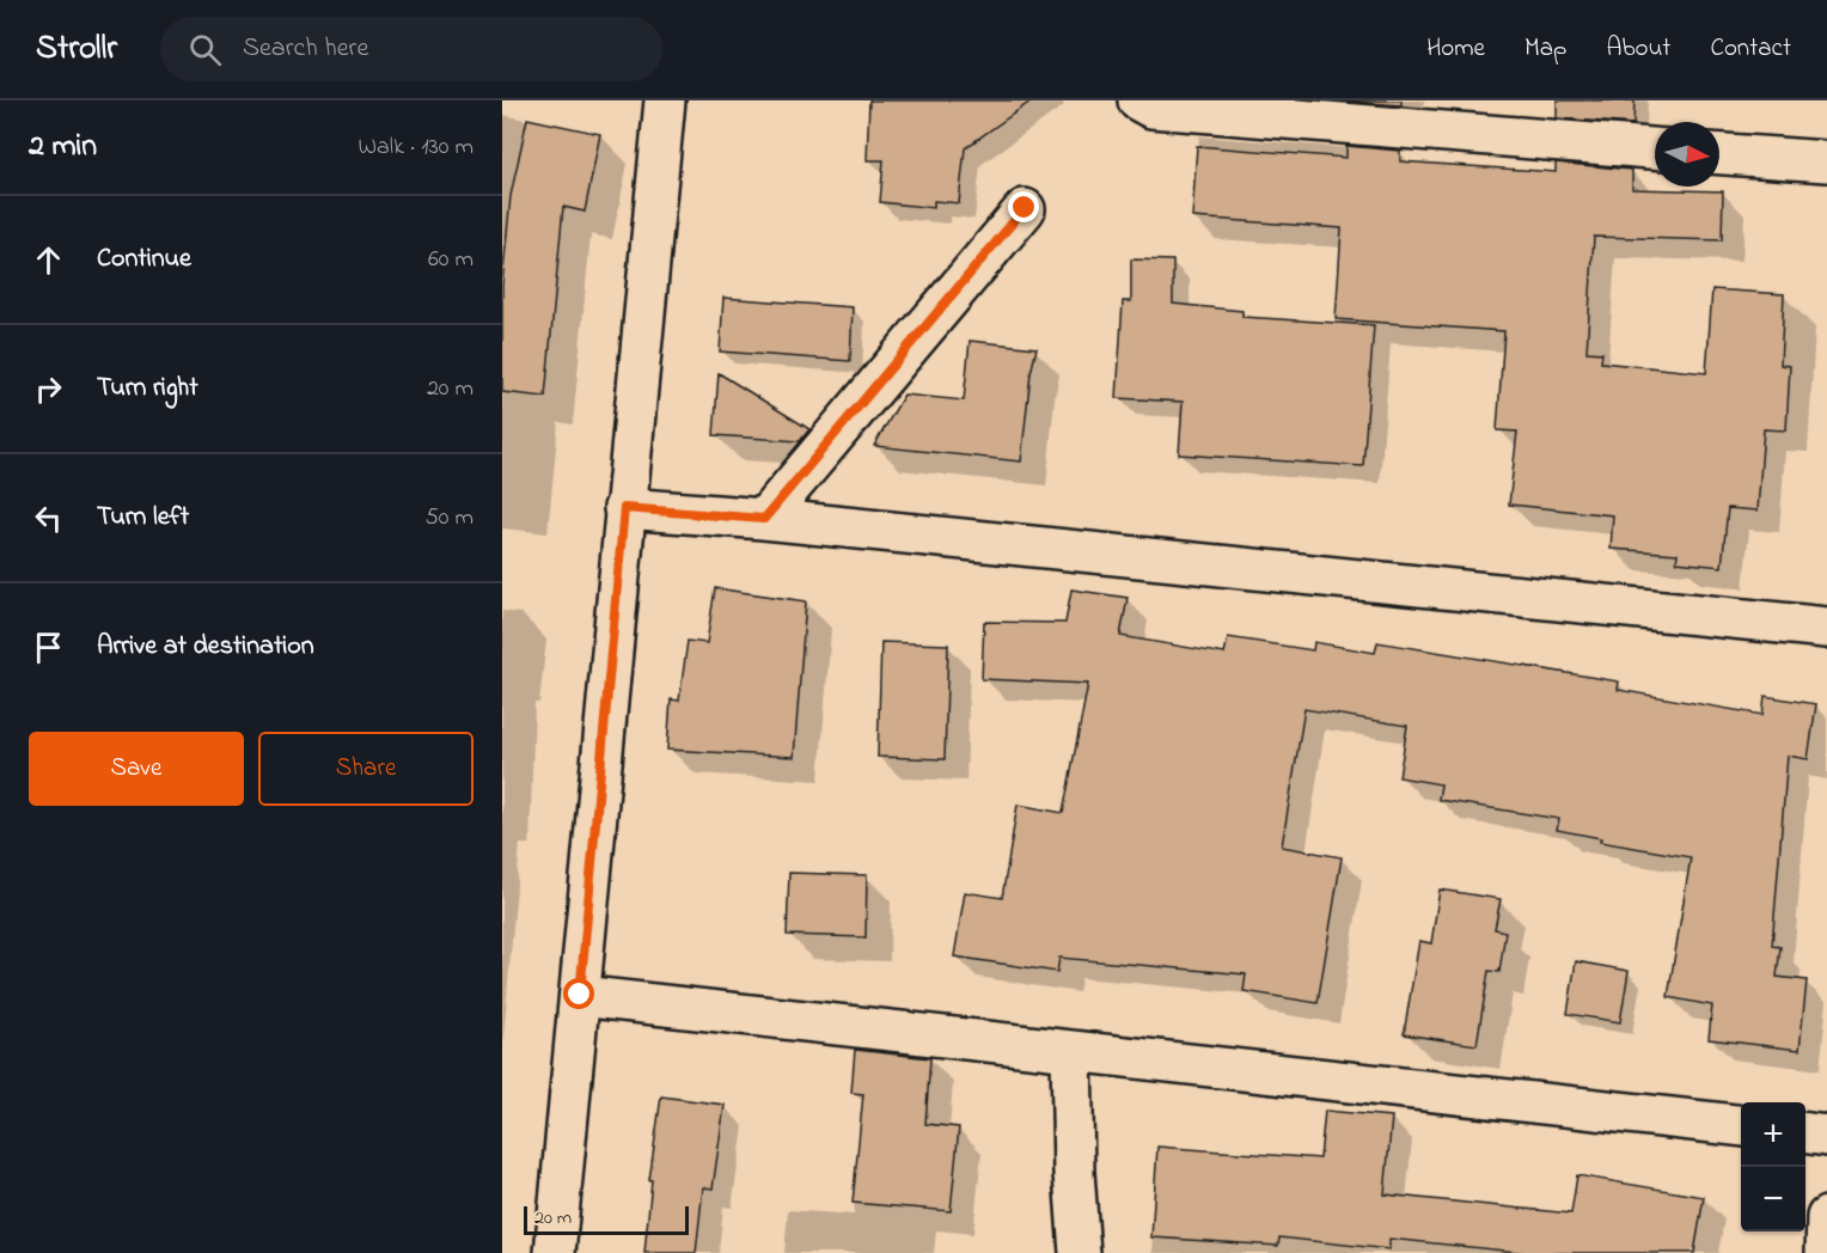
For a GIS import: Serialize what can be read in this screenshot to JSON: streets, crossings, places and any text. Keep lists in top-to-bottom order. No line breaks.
{"scale_bar":"20 m","north":"right","page":{"header":"Strollr","search":"Search here","nav":["Home","Map","About","Contact"],"heading":["2 min","Walk · 130 m"],"list":[["Continue","60 m"],["Turn right","20 m"],["Turn left","50 m"],"Arrive at destination"],"buttons":["Save","Share"],"map_buttons":["+","−"],"scale":"20 m"}}
